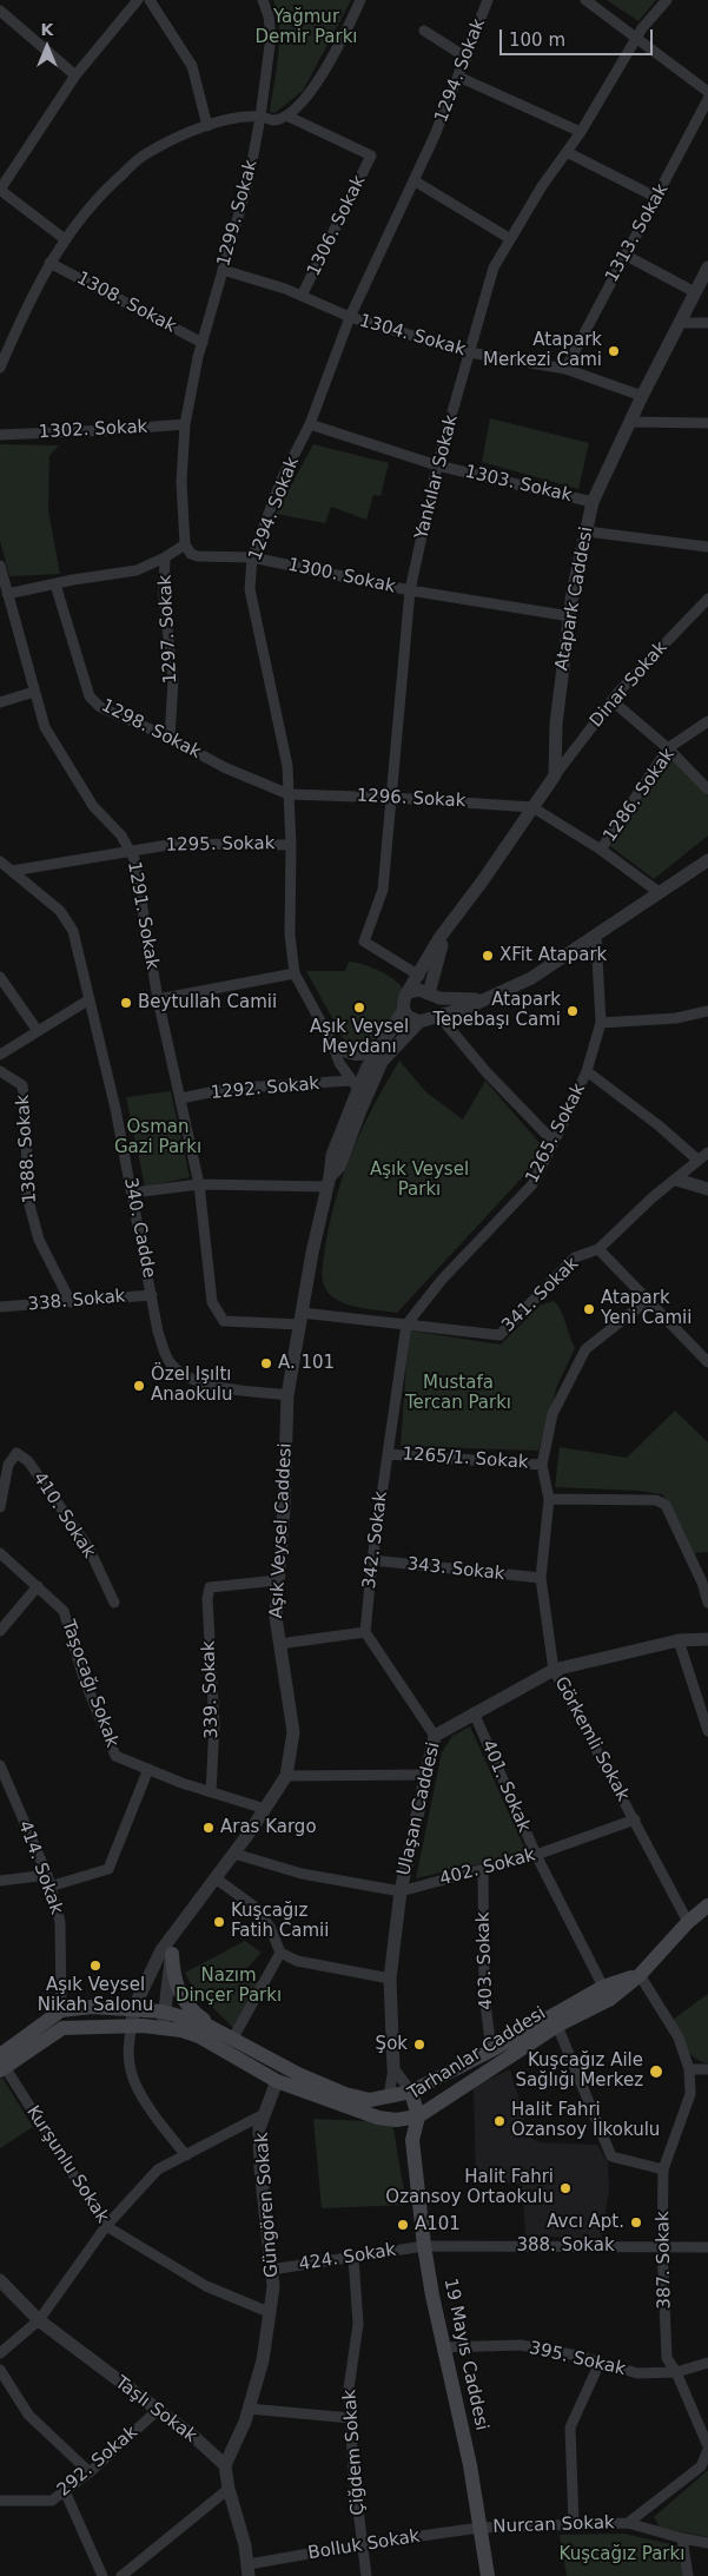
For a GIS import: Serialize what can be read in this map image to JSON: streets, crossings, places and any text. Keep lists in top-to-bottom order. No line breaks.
{"streets":{"main road":["Tarhanlar Caddesi","19 Mayıs Caddesi"],"street":["1294. Sokak","1299. Sokak","1306. Sokak","1313. Sokak","1308. Sokak","1304. Sokak","1302. Sokak","Yankılar Sokak","1303. Sokak","1300. Sokak","Atapark Caddesi","1297. Sokak","Dinar Sokak","1298. Sokak","1286. Sokak","1296. Sokak","1295. Sokak","1291. Sokak","1292. Sokak","1265. Sokak","1388. Sokak","340. Cadde","341. Sokak","338. Sokak","1265/1. Sokak","410. Sokak","Aşık Veysel Caddesi","342. Sokak","343. Sokak","Taşocağı Sokak","339. Sokak","Görkemli Sokak","401. Sokak","Ulaşan Caddesi","414. Sokak","402. Sokak","403. Sokak","Kurşunlu Sokak","Güngören Sokak","388. Sokak","424. Sokak","387. Sokak","395. Sokak","Taşlı Sokak","Çiğdem Sokak","292. Sokak","Nurcan Sokak","Bolluk Sokak"]},"crossings":[["1294. Sokak","1304. Sokak"],["1294. Sokak","1303. Sokak"],["1294. Sokak","1300. Sokak"],["1294. Sokak","1298. Sokak"],["1294. Sokak","1296. Sokak"],["1294. Sokak","1295. Sokak"],["1294. Sokak","1292. Sokak"],["1294. Sokak","Aşık Veysel Caddesi"],["1299. Sokak","1308. Sokak"],["1299. Sokak","1304. Sokak"],["1299. Sokak","1302. Sokak"],["1299. Sokak","1300. Sokak"],["1306. Sokak","1304. Sokak"],["1313. Sokak","1304. Sokak"],["1304. Sokak","Yankılar Sokak"],["1304. Sokak","Atapark Caddesi"],["Yankılar Sokak","1303. Sokak"],["Yankılar Sokak","1300. Sokak"],["Yankılar Sokak","1296. Sokak"],["1303. Sokak","Atapark Caddesi"],["1300. Sokak","Atapark Caddesi"],["Atapark Caddesi","Dinar Sokak"],["1297. Sokak","1298. Sokak"],["1298. Sokak","1296. Sokak"],["1295. Sokak","1291. Sokak"],["1295. Sokak","340. Cadde"],["1291. Sokak","1292. Sokak"],["1291. Sokak","341. Sokak"],["1291. Sokak","Aşık Veysel Caddesi"],["1292. Sokak","Aşık Veysel Caddesi"],["1265. Sokak","341. Sokak"],["1265. Sokak","342. Sokak"],["1388. Sokak","338. Sokak"],["340. Cadde","338. Sokak"],["340. Cadde","Aşık Veysel Caddesi"],["341. Sokak","Aşık Veysel Caddesi"],["341. Sokak","342. Sokak"],["1265/1. Sokak","342. Sokak"],["1265/1. Sokak","Görkemli Sokak"],["Aşık Veysel Caddesi","Taşocağı Sokak"],["Aşık Veysel Caddesi","339. Sokak"],["Aşık Veysel Caddesi","402. Sokak"],["Aşık Veysel Caddesi","Tarhanlar Caddesi"],["342. Sokak","343. Sokak"],["343. Sokak","Görkemli Sokak"],["Taşocağı Sokak","339. Sokak"],["Görkemli Sokak","Ulaşan Caddesi"],["Görkemli Sokak","402. Sokak"],["Görkemli Sokak","Tarhanlar Caddesi"],["401. Sokak","Ulaşan Caddesi"],["401. Sokak","402. Sokak"],["401. Sokak","Tarhanlar Caddesi"],["Ulaşan Caddesi","402. Sokak"],["414. Sokak","Tarhanlar Caddesi"],["402. Sokak","403. Sokak"],["403. Sokak","Tarhanlar Caddesi"],["Tarhanlar Caddesi","Kurşunlu Sokak"],["Tarhanlar Caddesi","Güngören Sokak"],["Tarhanlar Caddesi","387. Sokak"],["Kurşunlu Sokak","Güngören Sokak"],["Güngören Sokak","424. Sokak"],["Güngören Sokak","Taşlı Sokak"],["388. Sokak","424. Sokak"],["388. Sokak","387. Sokak"],["388. Sokak","19 Mayıs Caddesi"],["424. Sokak","19 Mayıs Caddesi"],["424. Sokak","Çiğdem Sokak"],["387. Sokak","395. Sokak"],["387. Sokak","Nurcan Sokak"],["19 Mayıs Caddesi","395. Sokak"],["19 Mayıs Caddesi","Nurcan Sokak"],["19 Mayıs Caddesi","Bolluk Sokak"],["Taşlı Sokak","292. Sokak"],["Çiğdem Sokak","Bolluk Sokak"],["Nurcan Sokak","Bolluk Sokak"]],"parks":["Yağmur Demir Parkı","Osman Gazi Parkı","Aşık Veysel Parkı","Mustafa Tercan Parkı","Nazım Dinçer Parkı","Kuşcağız Parkı"],"places":["Atapark Merkezi Cami","XFit Atapark","Beytullah Camii","Aşık Veysel Meydanı","Atapark Tepebaşı Cami","Atapark Yeni Camii","A. 101","Özel Işıltı Anaokulu","Aras Kargo","Kuşcağız Fatih Camii","Aşık Veysel Nikah Salonu","Şok","Kuşcağız Aile Sağlığı Merkez","Halit Fahri Ozansoy İlkokulu","Halit Fahri Ozansoy Ortaokulu","Avcı Apt.","A101"],"scale_bar":"100 m","north":"top"}
